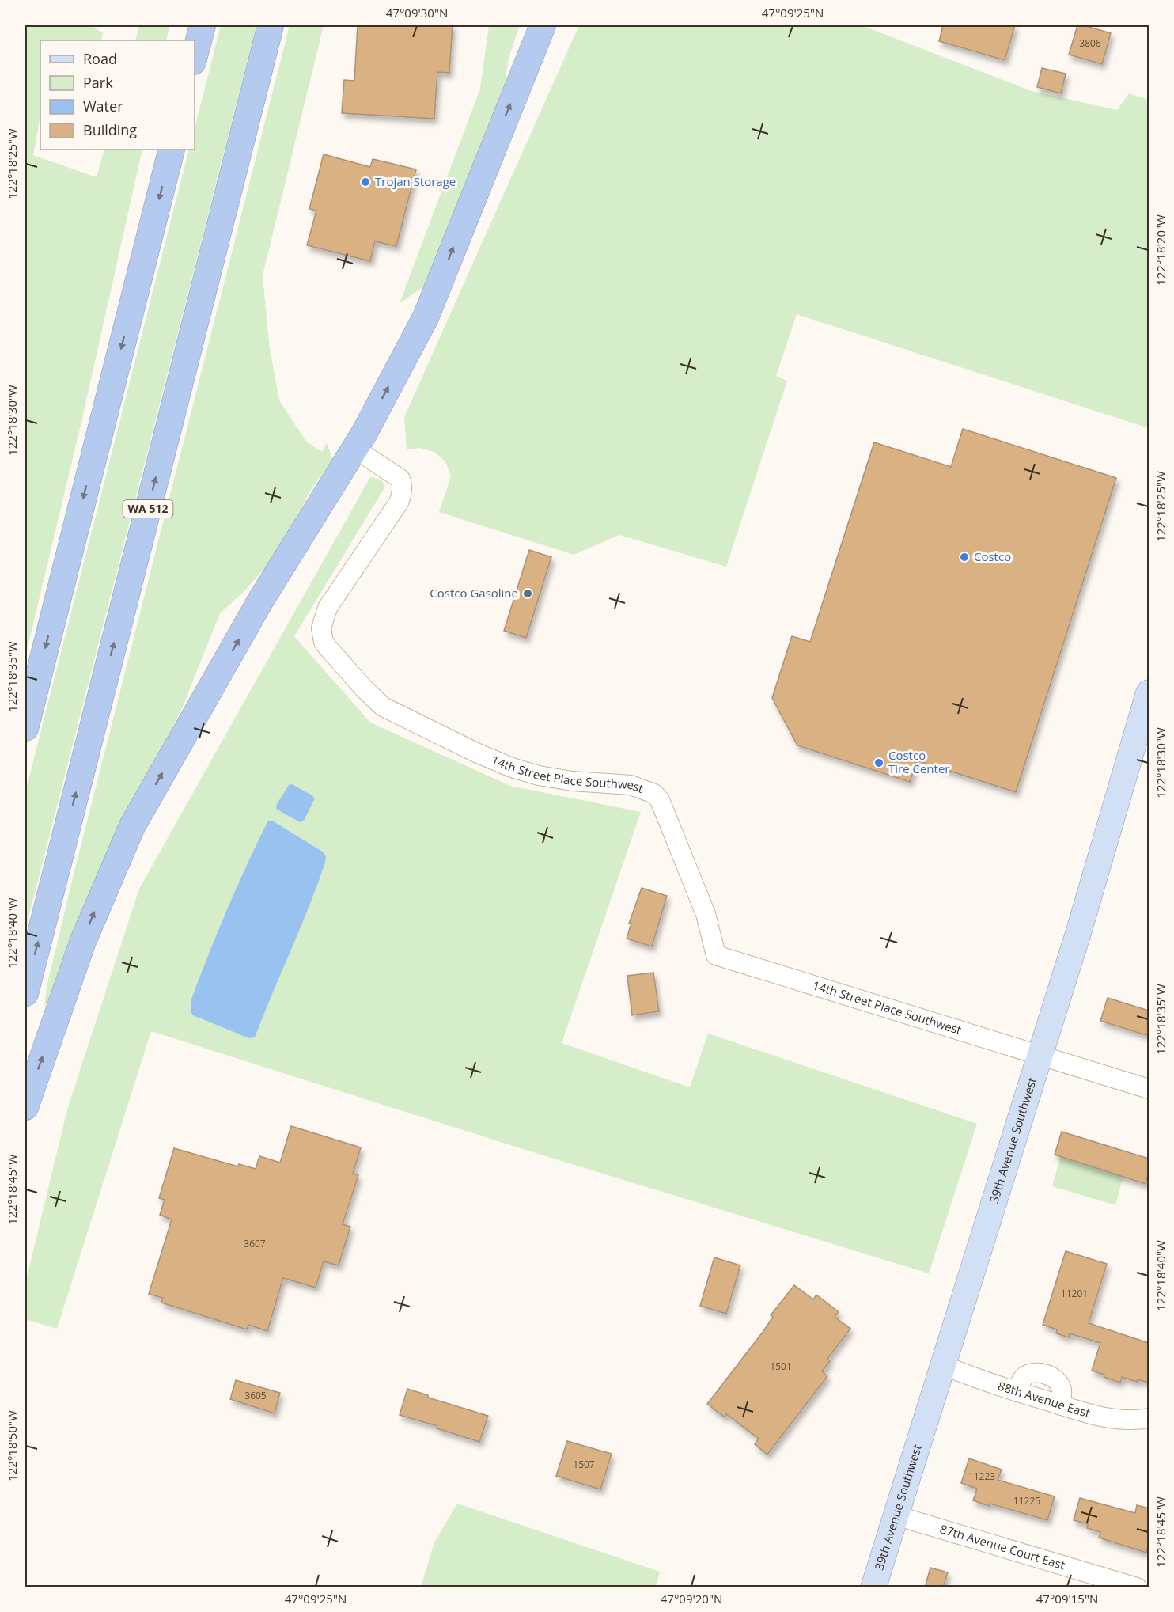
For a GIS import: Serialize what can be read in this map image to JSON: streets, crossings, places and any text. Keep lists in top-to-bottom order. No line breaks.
{"streets":{"highway":["WA 512"],"main road":["39th Avenue Southwest"],"street":["14th Street Place Southwest","88th Avenue East","87th Avenue Court East"]},"crossings":[["14th Street Place Southwest","39th Avenue Southwest"],["39th Avenue Southwest","88th Avenue East"],["39th Avenue Southwest","87th Avenue Court East"]],"places":["Trojan Storage","Costco","Costco Gasoline","Costco Tire Center"],"house_numbers":["3806","3607","11201","1501","3605","1507","11223","11225"],"legend":["Road","Park","Water","Building"],"coordinates":["47°09'30\"N","47°09'25\"N","122°18'25\"W","122°18'20\"W","122°18'30\"W","122°18'35\"W","122°18'40\"W","122°18'45\"W","122°18'50\"W","47°09'20\"N","47°09'15\"N"]}
